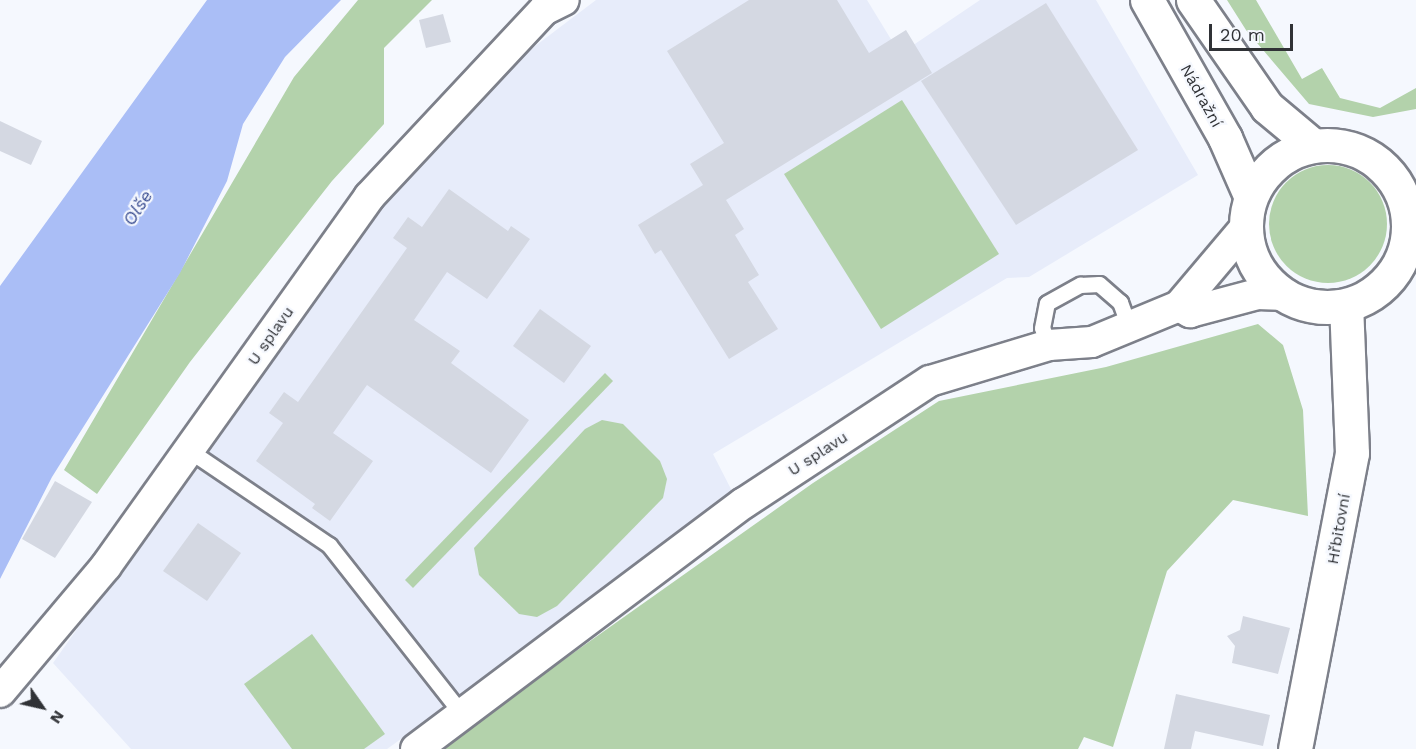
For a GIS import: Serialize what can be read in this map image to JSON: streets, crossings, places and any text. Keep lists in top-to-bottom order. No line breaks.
{"streets":{"main road":["Nádražní","Hřbitovní"],"street":["U splavu"]},"crossings":[["Nádražní","Hřbitovní"]],"water":["Olše"],"scale_bar":"20 m","north":"bottom right"}
